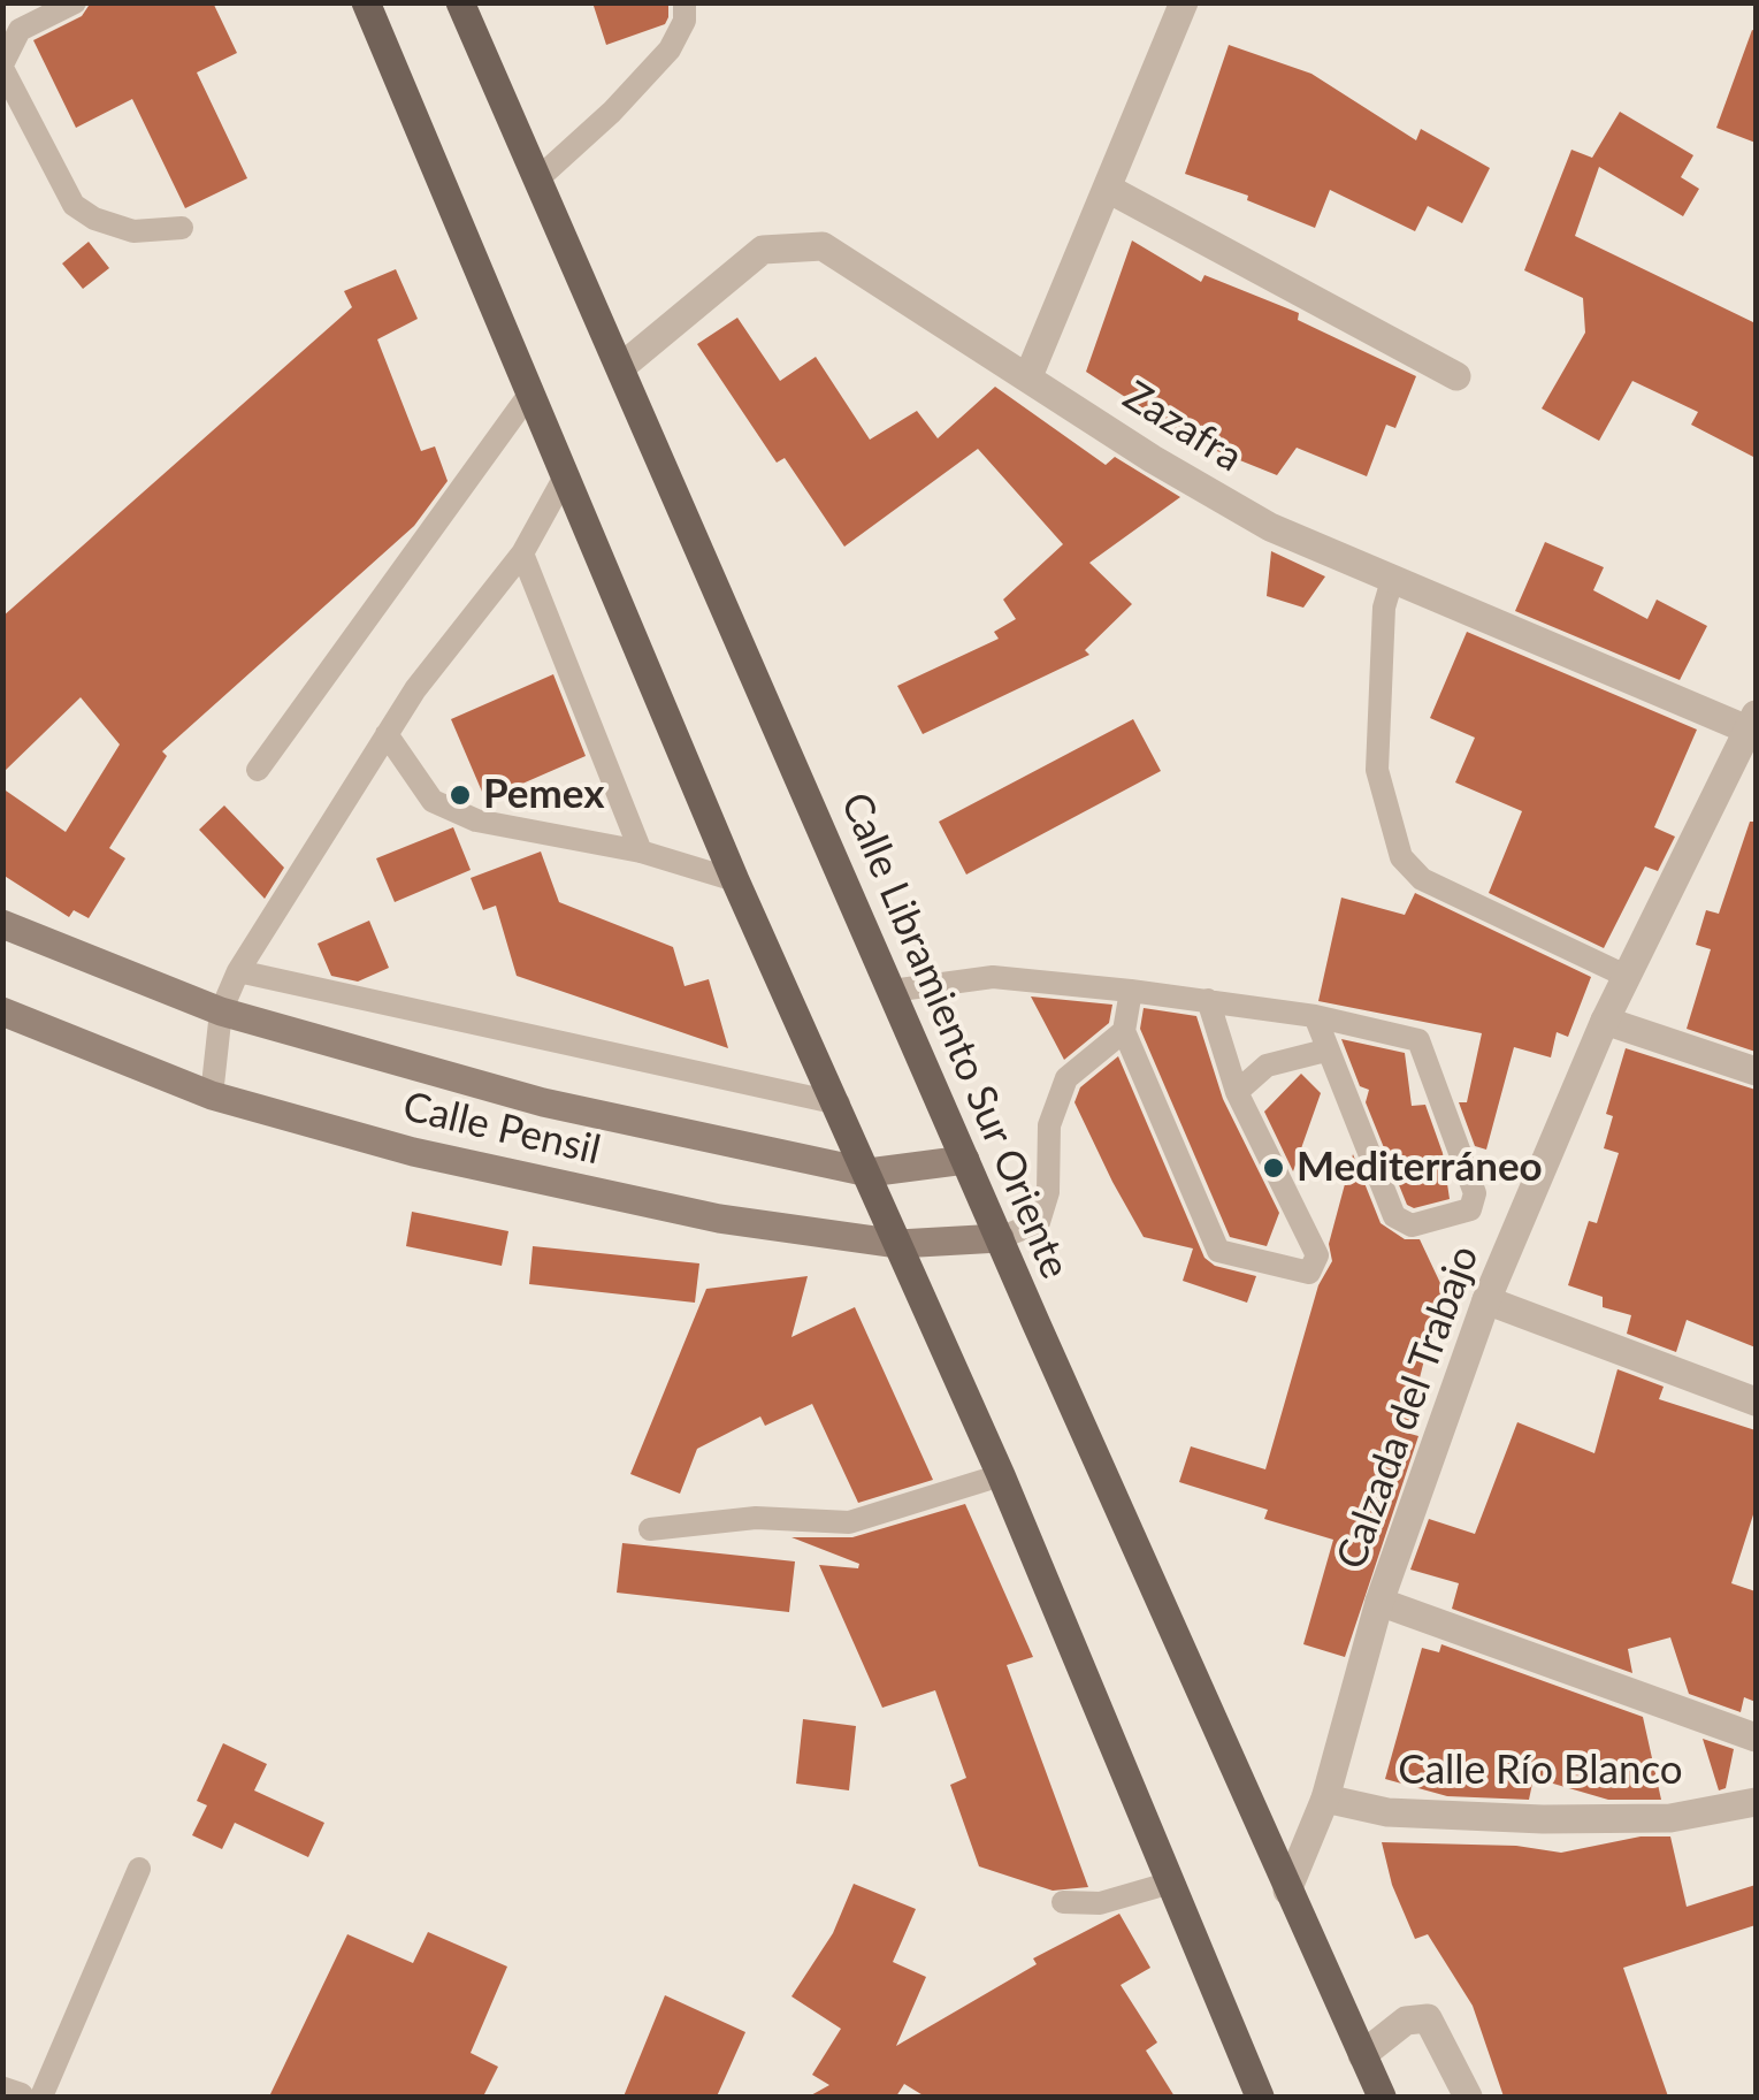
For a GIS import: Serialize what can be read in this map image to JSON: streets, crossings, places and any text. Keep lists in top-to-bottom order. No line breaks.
{"streets":{"main road":["Calle Libramiento Sur Oriente","Calle Pensil"],"street":["Zazafra","Calzada del Trabajo","Calle Río Blanco"]},"crossings":[["Zazafra","Calle Libramiento Sur Oriente"],["Zazafra","Calzada del Trabajo"],["Calle Libramiento Sur Oriente","Calle Pensil"],["Calle Libramiento Sur Oriente","Calzada del Trabajo"],["Calzada del Trabajo","Calle Río Blanco"]],"places":["Pemex","Mediterráneo"]}
